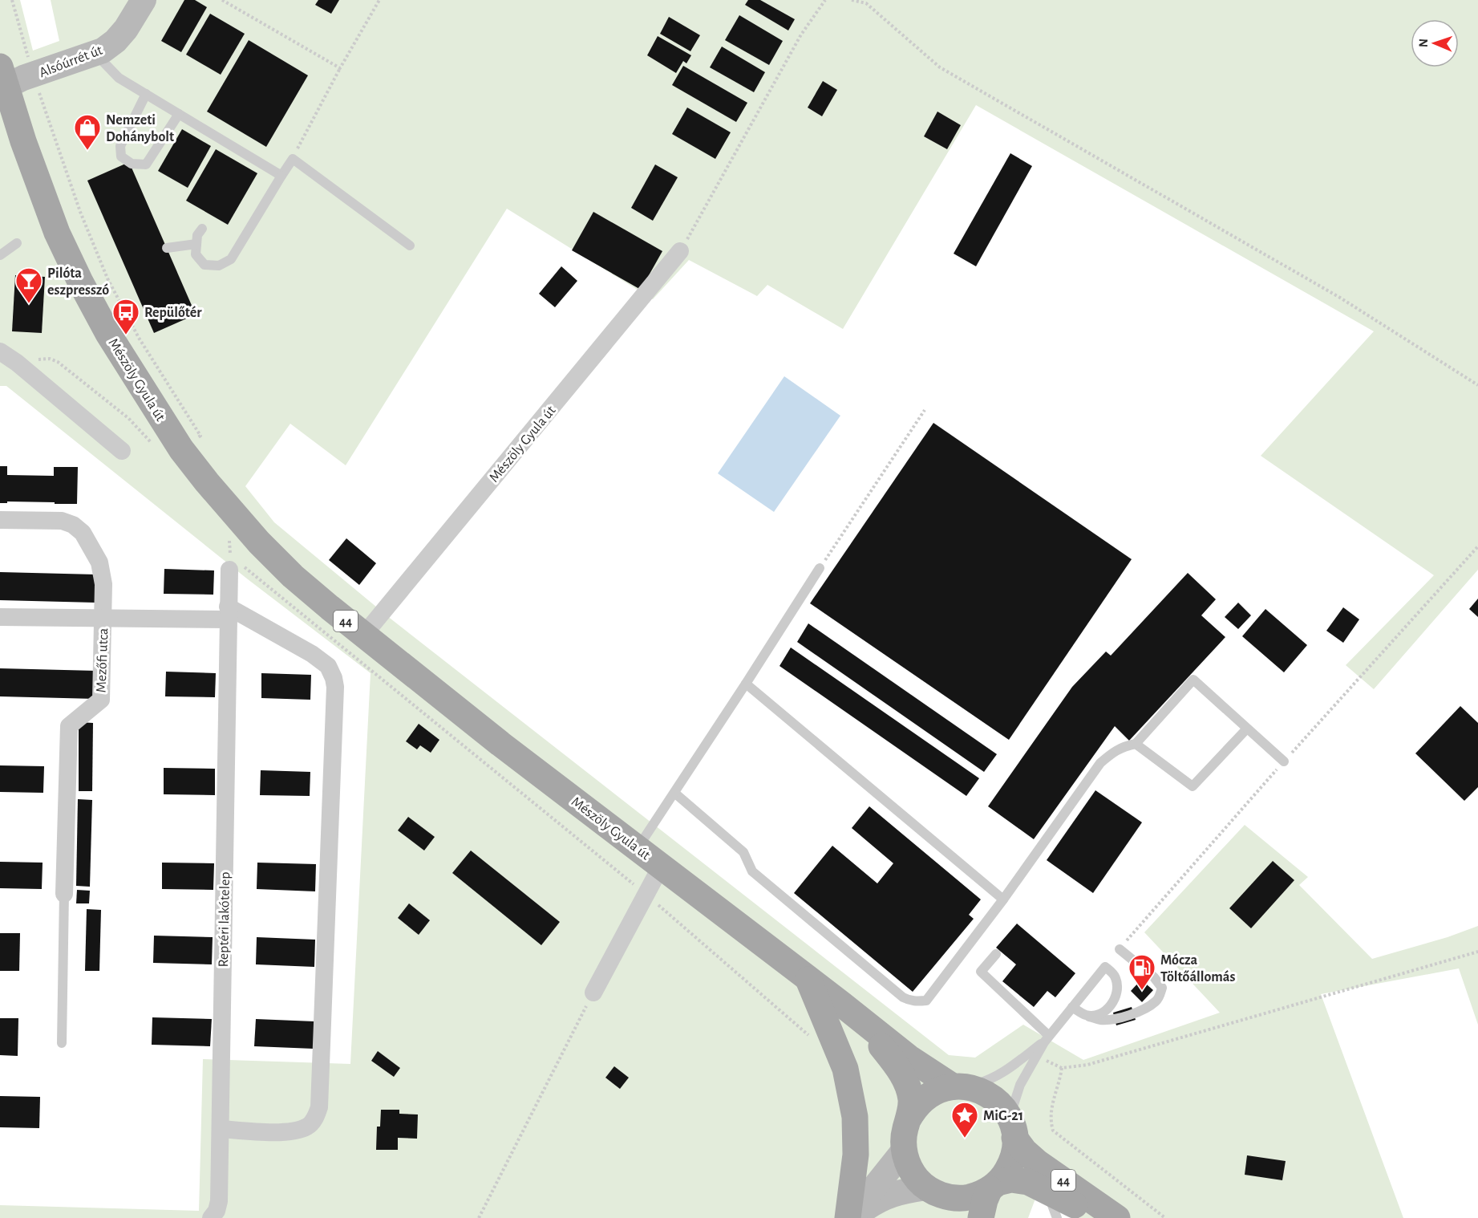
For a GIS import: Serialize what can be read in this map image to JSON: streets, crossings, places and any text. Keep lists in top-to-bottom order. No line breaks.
{"streets":{"main road":["Mészöly Gyula út","44"],"street":["Alsóúrrét út","Mezőfi utca","Reptéri lakótelep"]},"crossings":[["Alsóúrrét út","Mészöly Gyula út"],["Mészöly Gyula út","44"]],"places":{"shop":["Nemzeti Dohánybolt"],"bar":["Pilóta eszpresszó"],"bus stop":["Repülőtér"],"fuel station":["Mócza Töltőállomás"],"place":["MiG-21"]},"north":"left"}
